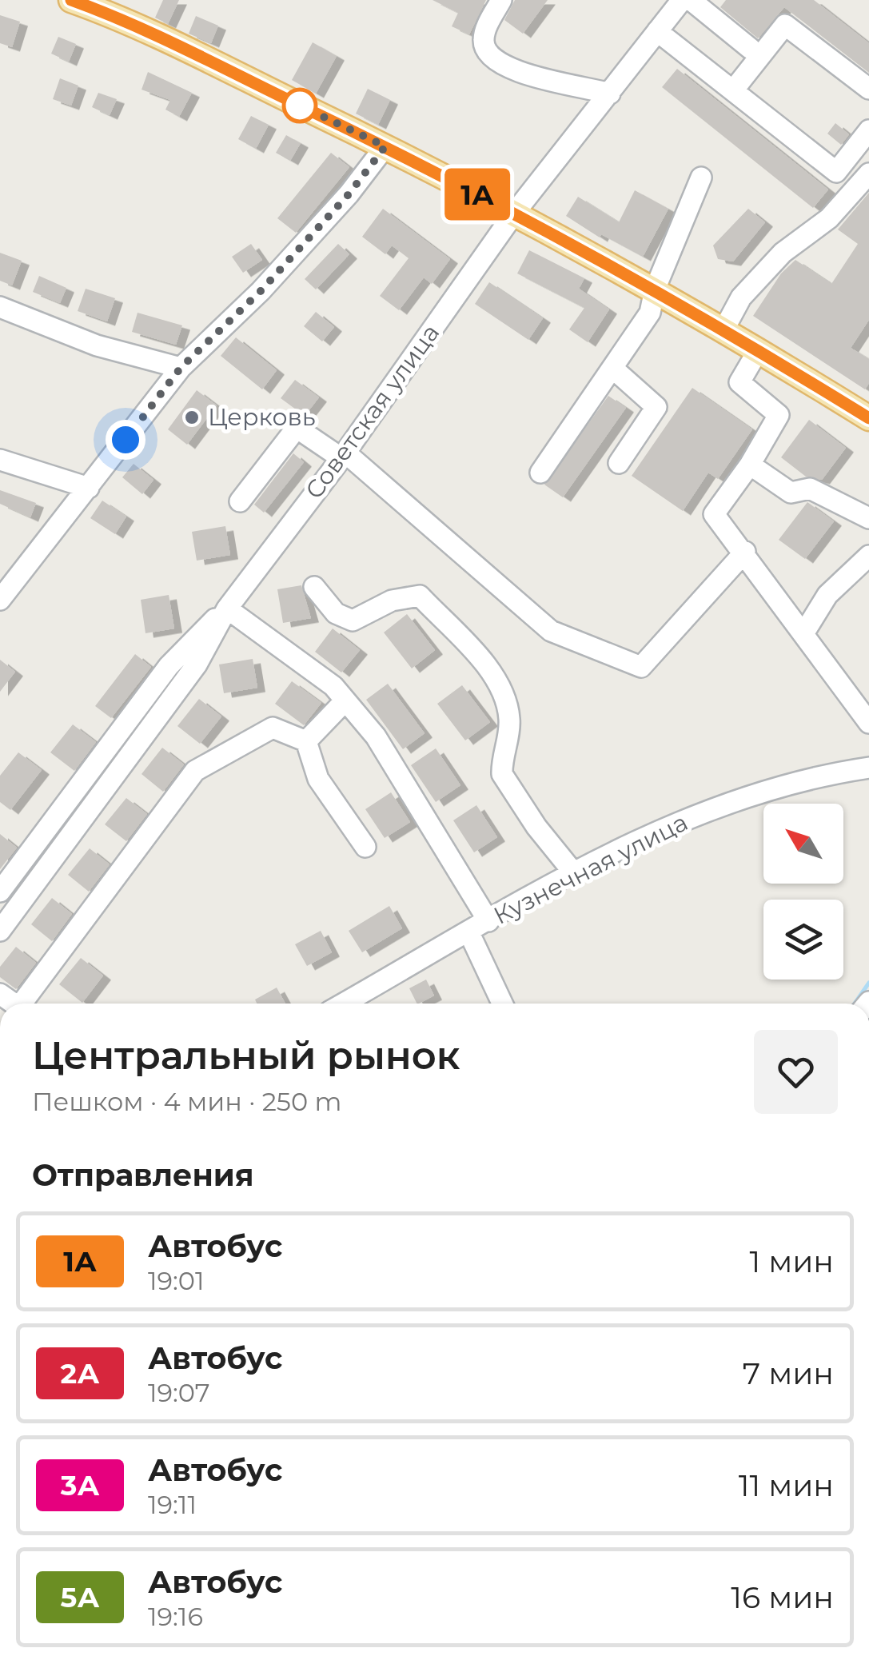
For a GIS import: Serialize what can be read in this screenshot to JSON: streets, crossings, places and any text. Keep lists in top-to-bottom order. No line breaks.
{"streets":{"street":["Советская улица","Кузнечная улица"]},"places":["Церковь"],"lines":["bus line 1А"],"north":"top left","page":{"on_map":"1А","heading":[["Центральный рынок","Пешком · 4 мин · 250 m"],"Отправления"],"list":[{"mark":"1А","name":"Автобус","note":"19:01","value":"1 мин"},{"mark":"2А","name":"Автобус","note":"19:07","value":"7 мин"},{"mark":"3А","name":"Автобус","note":"19:11","value":"11 мин"},{"mark":"5А","name":"Автобус","note":"19:16","value":"16 мин"}]}}
